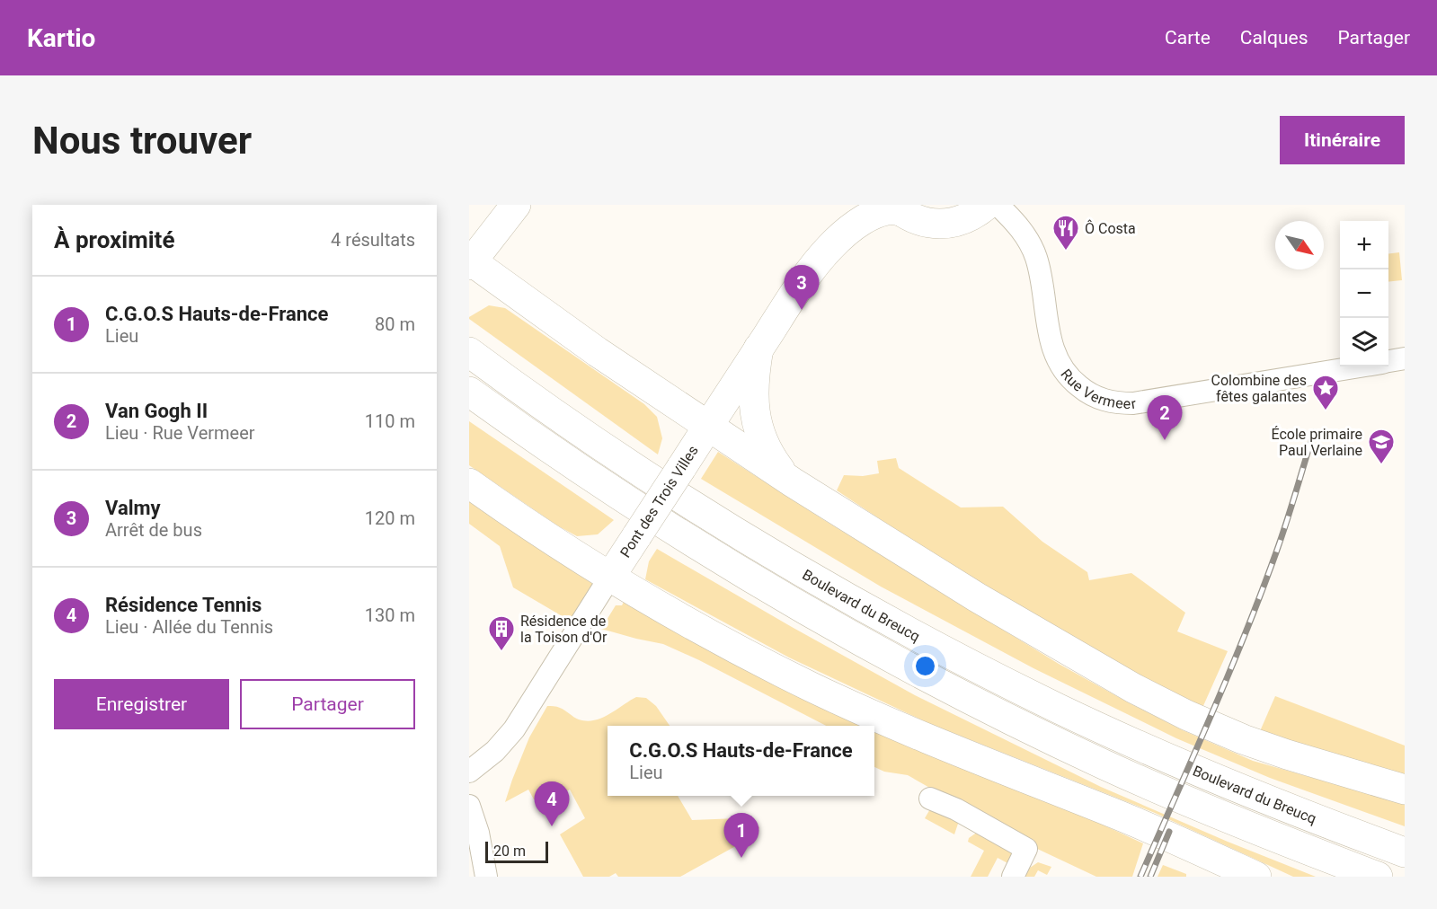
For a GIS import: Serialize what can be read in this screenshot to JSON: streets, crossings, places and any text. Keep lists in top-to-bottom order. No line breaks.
{"streets":{"main road":["Pont des Trois Villes","Boulevard du Breucq"],"street":["Rue Vermeer"]},"places":{"restaurant":["Ô Costa"],"place":["Colombine des fêtes galantes"],"school or university":["École primaire Paul Verlaine"],"building":["Résidence de la Toison d'Or"]},"scale_bar":"20 m","north":"bottom right","page":{"header":"Kartio","nav":["Carte","Calques","Partager"],"buttons":["Itinéraire",["Enregistrer","Partager"]],"title":"Nous trouver","heading":["À proximité","4 résultats"],"map_buttons":["+","−"],"pins":["3","2","4","1"],"list":[{"mark":"1","name":"C.G.O.S Hauts-de-France","note":"Lieu","value":"80 m"},{"mark":"2","name":"Van Gogh II","note":"Lieu · Rue Vermeer","value":"110 m"},{"mark":"3","name":"Valmy","note":"Arrêt de bus","value":"120 m"},{"mark":"4","name":"Résidence Tennis","note":"Lieu · Allée du Tennis","value":"130 m"}],"popup":["C.G.O.S Hauts-de-France","Lieu"],"scale":"20 m"}}
